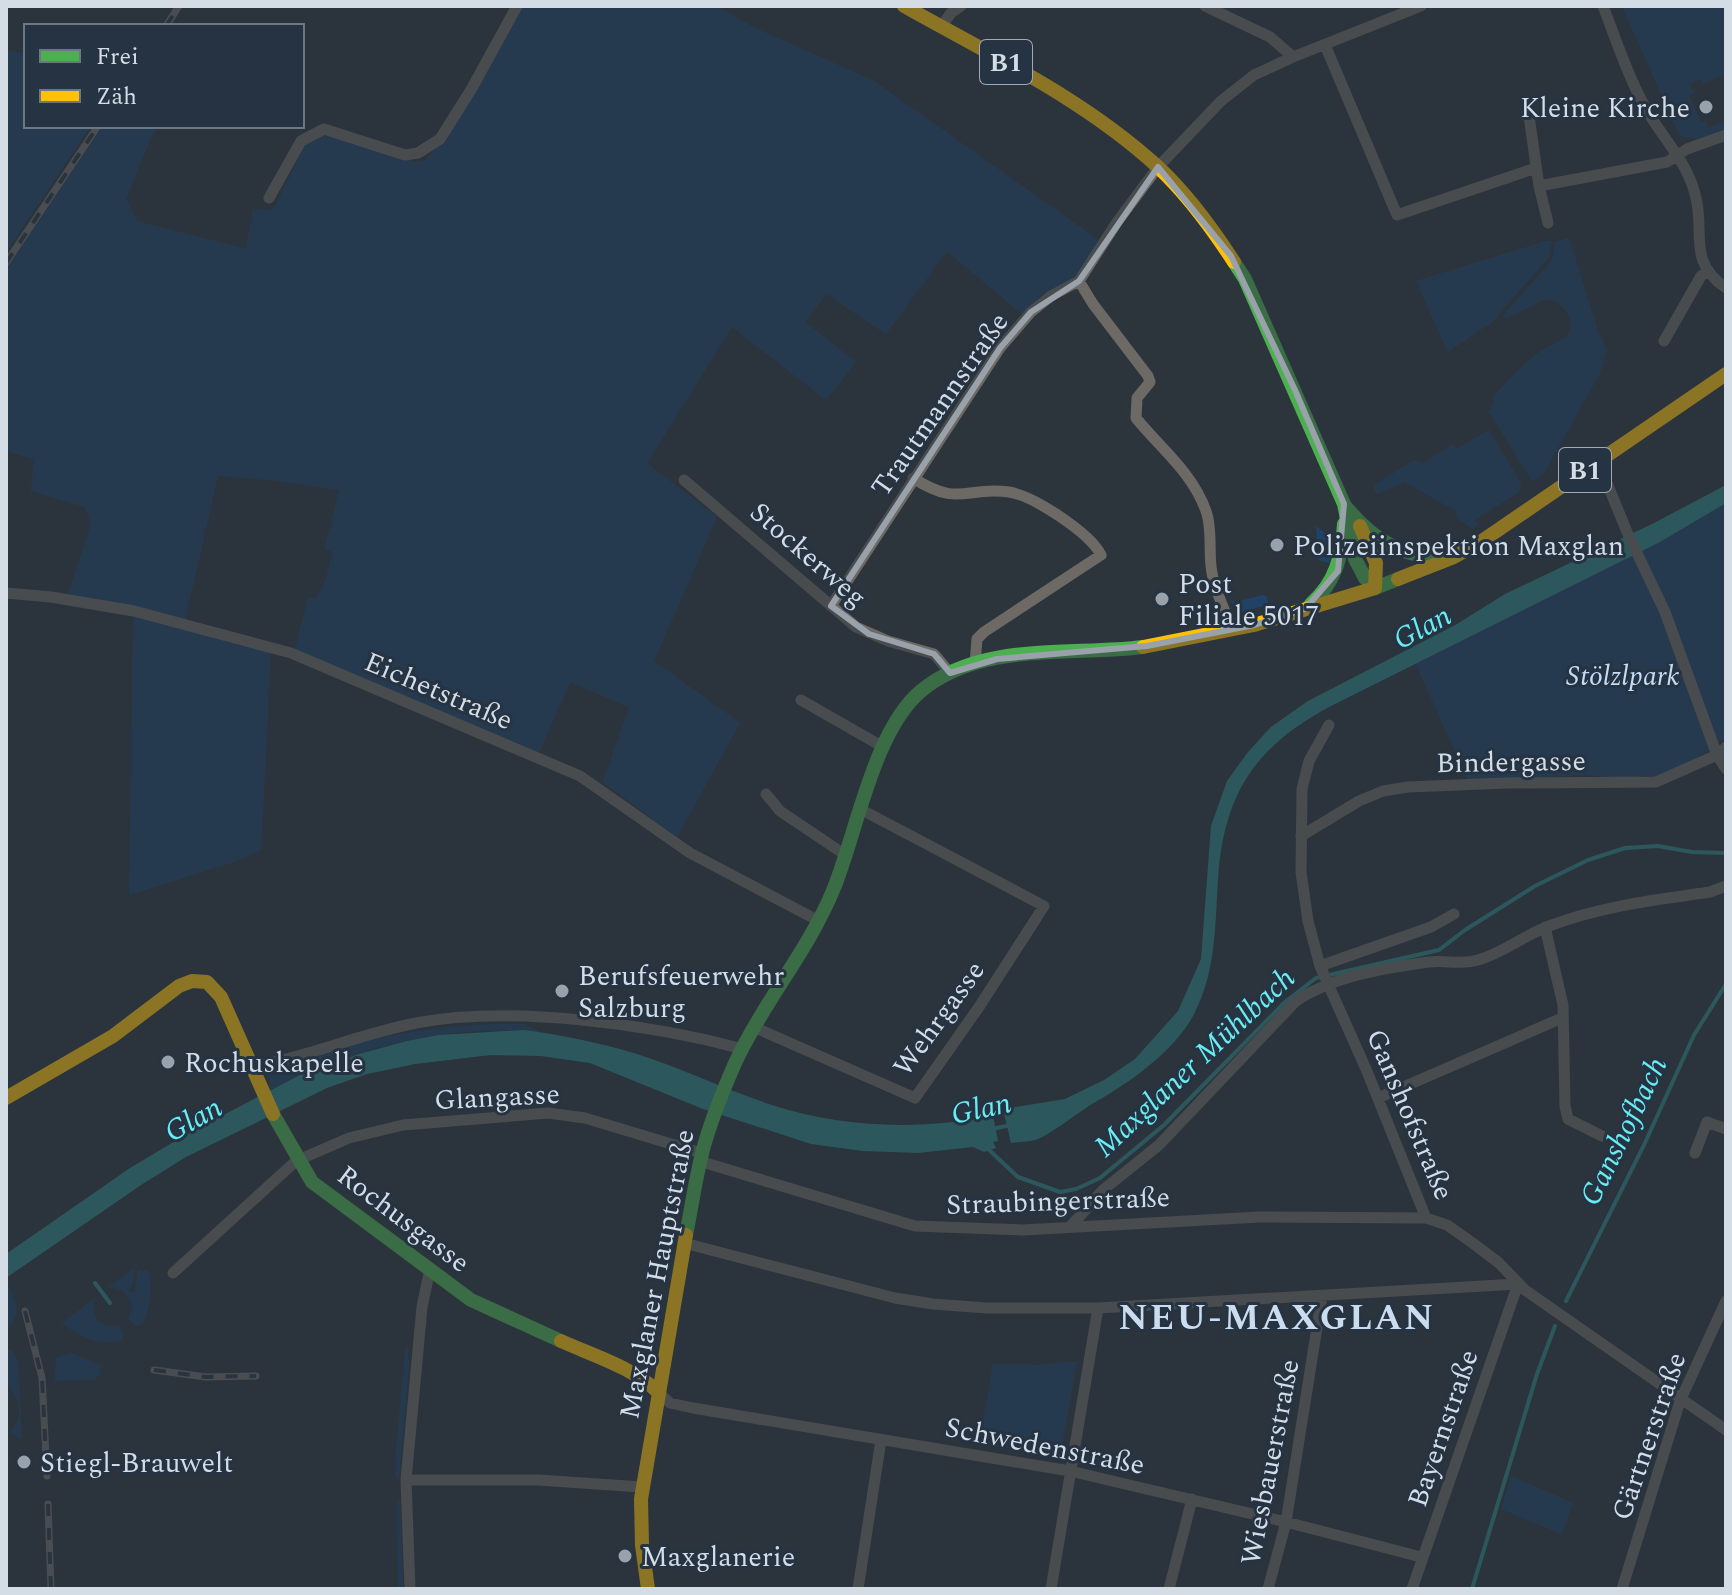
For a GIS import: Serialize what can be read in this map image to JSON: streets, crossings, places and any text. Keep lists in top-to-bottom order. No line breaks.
{"streets":{"street":["B1","Trautmannstraße","Stockerweg","Eichetstraße","Bindergasse","Wehrgasse","Glangasse","Ganshofstraße","Straubingerstraße","Rochusgasse","Maxglaner Hauptstraße","Bayernstraße","Gärtnerstraße","Schwedenstraße","Wiesbauerstraße"]},"crossings":[["B1","Trautmannstraße"],["B1","Maxglaner Hauptstraße"],["Trautmannstraße","Stockerweg"],["Stockerweg","Maxglaner Hauptstraße"],["Eichetstraße","Maxglaner Hauptstraße"],["Bindergasse","Ganshofstraße"],["Wehrgasse","Maxglaner Hauptstraße"],["Glangasse","Straubingerstraße"],["Glangasse","Rochusgasse"],["Glangasse","Maxglaner Hauptstraße"],["Ganshofstraße","Straubingerstraße"],["Ganshofstraße","Bayernstraße"],["Ganshofstraße","Gärtnerstraße"],["Straubingerstraße","Maxglaner Hauptstraße"],["Rochusgasse","Maxglaner Hauptstraße"],["Rochusgasse","Schwedenstraße"],["Maxglaner Hauptstraße","Schwedenstraße"],["Bayernstraße","Schwedenstraße"],["Schwedenstraße","Wiesbauerstraße"]],"districts":["NEU-MAXGLAN"],"water":["Glan","Maxglaner Mühlbach","Ganshofbach"],"parks":["Stölzlpark"],"places":["Kleine Kirche","Polizeiinspektion Maxglan","Post Filiale 5017","Berufsfeuerwehr Salzburg","Rochuskapelle","Stiegl-Brauwelt","Maxglanerie"],"legend":["Frei","Zäh"]}
